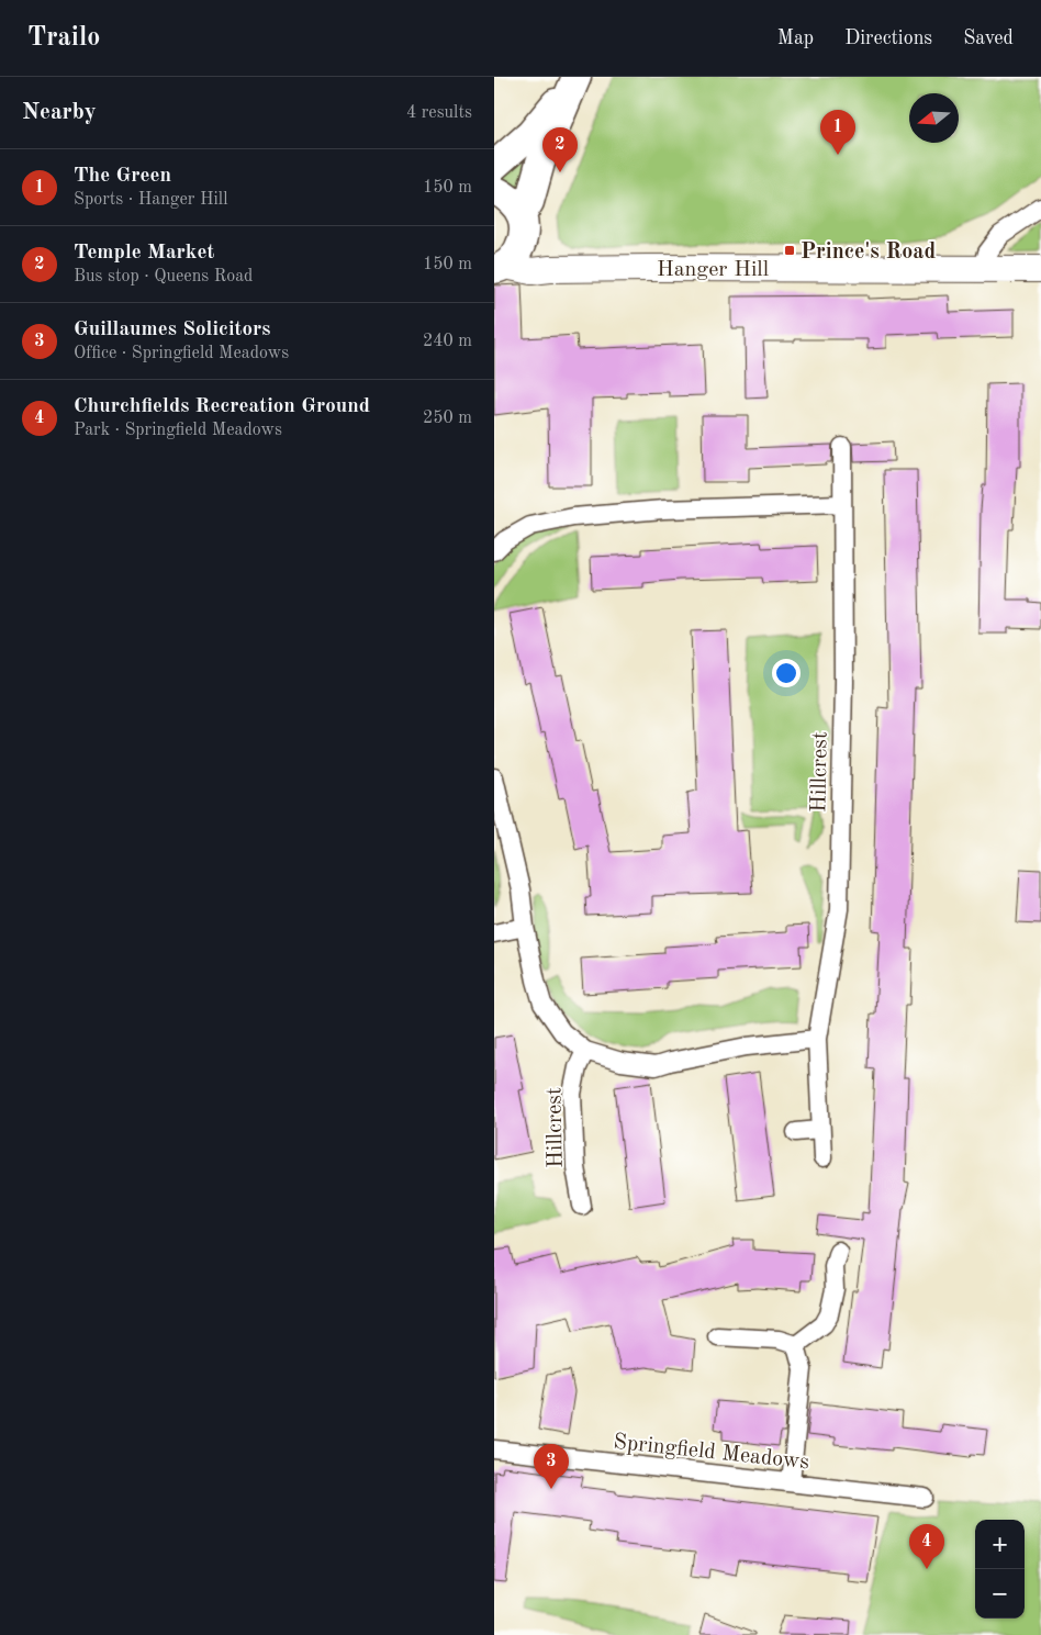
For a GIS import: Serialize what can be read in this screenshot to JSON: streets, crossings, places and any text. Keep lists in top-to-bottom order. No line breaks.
{"streets":{"main road":["Hanger Hill"],"street":["Hillcrest","Springfield Meadows"]},"places":{"transit":["Prince's Road"]},"north":"left","page":{"header":"Trailo","nav":["Map","Directions","Saved"],"heading":["Nearby","4 results"],"pins":["1","2","3","4"],"list":[{"mark":"1","name":"The Green","note":"Sports · Hanger Hill","value":"150 m"},{"mark":"2","name":"Temple Market","note":"Bus stop · Queens Road","value":"150 m"},{"mark":"3","name":"Guillaumes Solicitors","note":"Office · Springfield Meadows","value":"240 m"},{"mark":"4","name":"Churchfields Recreation Ground","note":"Park · Springfield Meadows","value":"250 m"}],"map_buttons":["+","−"]}}
